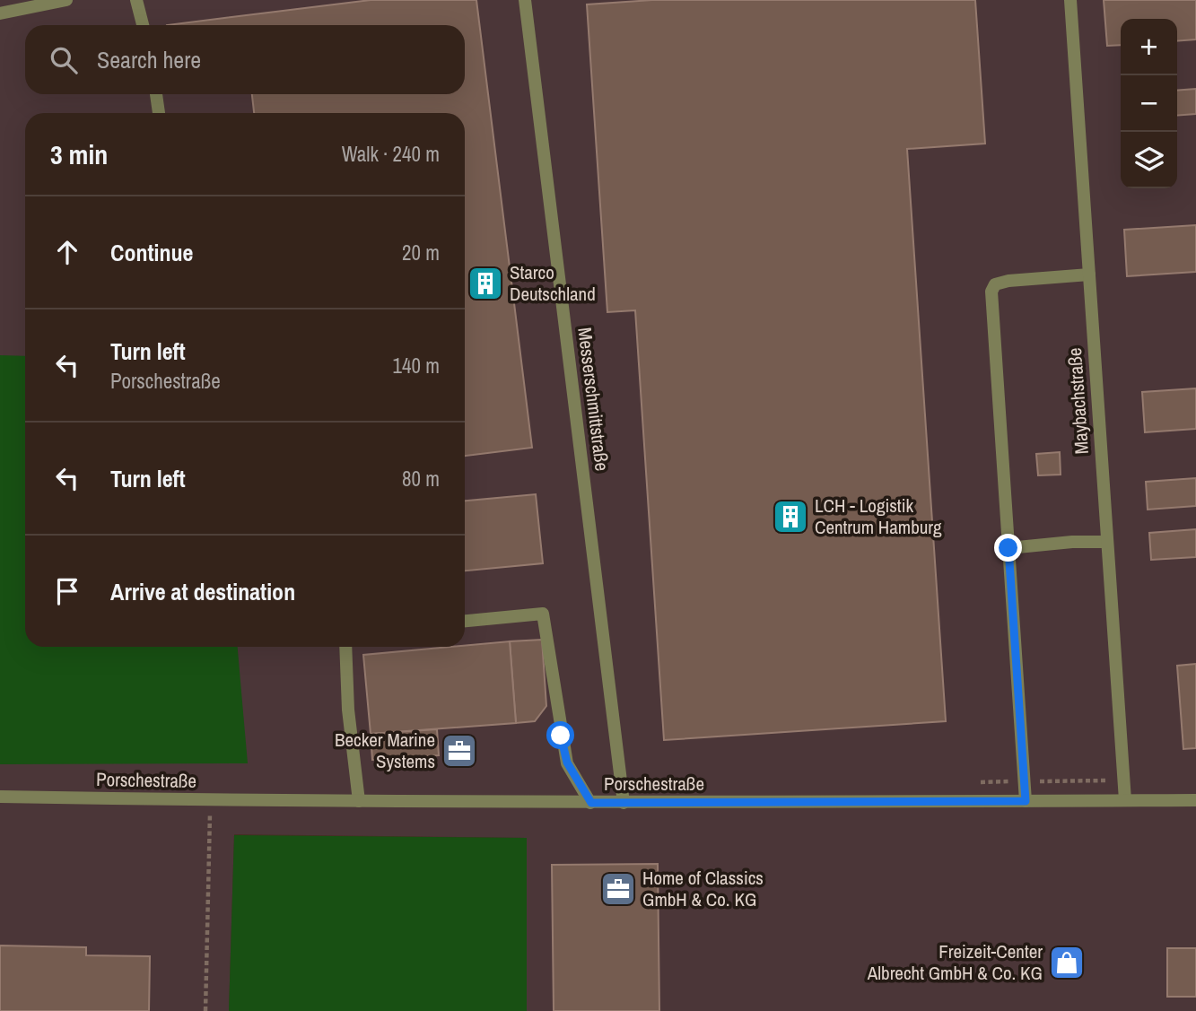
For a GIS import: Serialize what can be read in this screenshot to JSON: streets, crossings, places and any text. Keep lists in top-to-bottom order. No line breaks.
{"streets":{"street":["Messerschmittstraße","Maybachstraße","Porschestraße"]},"crossings":[["Messerschmittstraße","Porschestraße"],["Maybachstraße","Porschestraße"]],"places":{"building":["Starco Deutschland","LCH - Logistik Centrum Hamburg"],"office":["Becker Marine Systems","Home of Classics GmbH & Co. KG"],"shop":["Freizeit-Center Albrecht GmbH & Co. KG"]},"page":{"map_buttons":["+","−"],"search":"Search here","heading":["3 min","Walk · 240 m"],"list":[["Continue","20 m"],["Turn left","Porschestraße","140 m"],["Turn left","80 m"],"Arrive at destination"]}}
